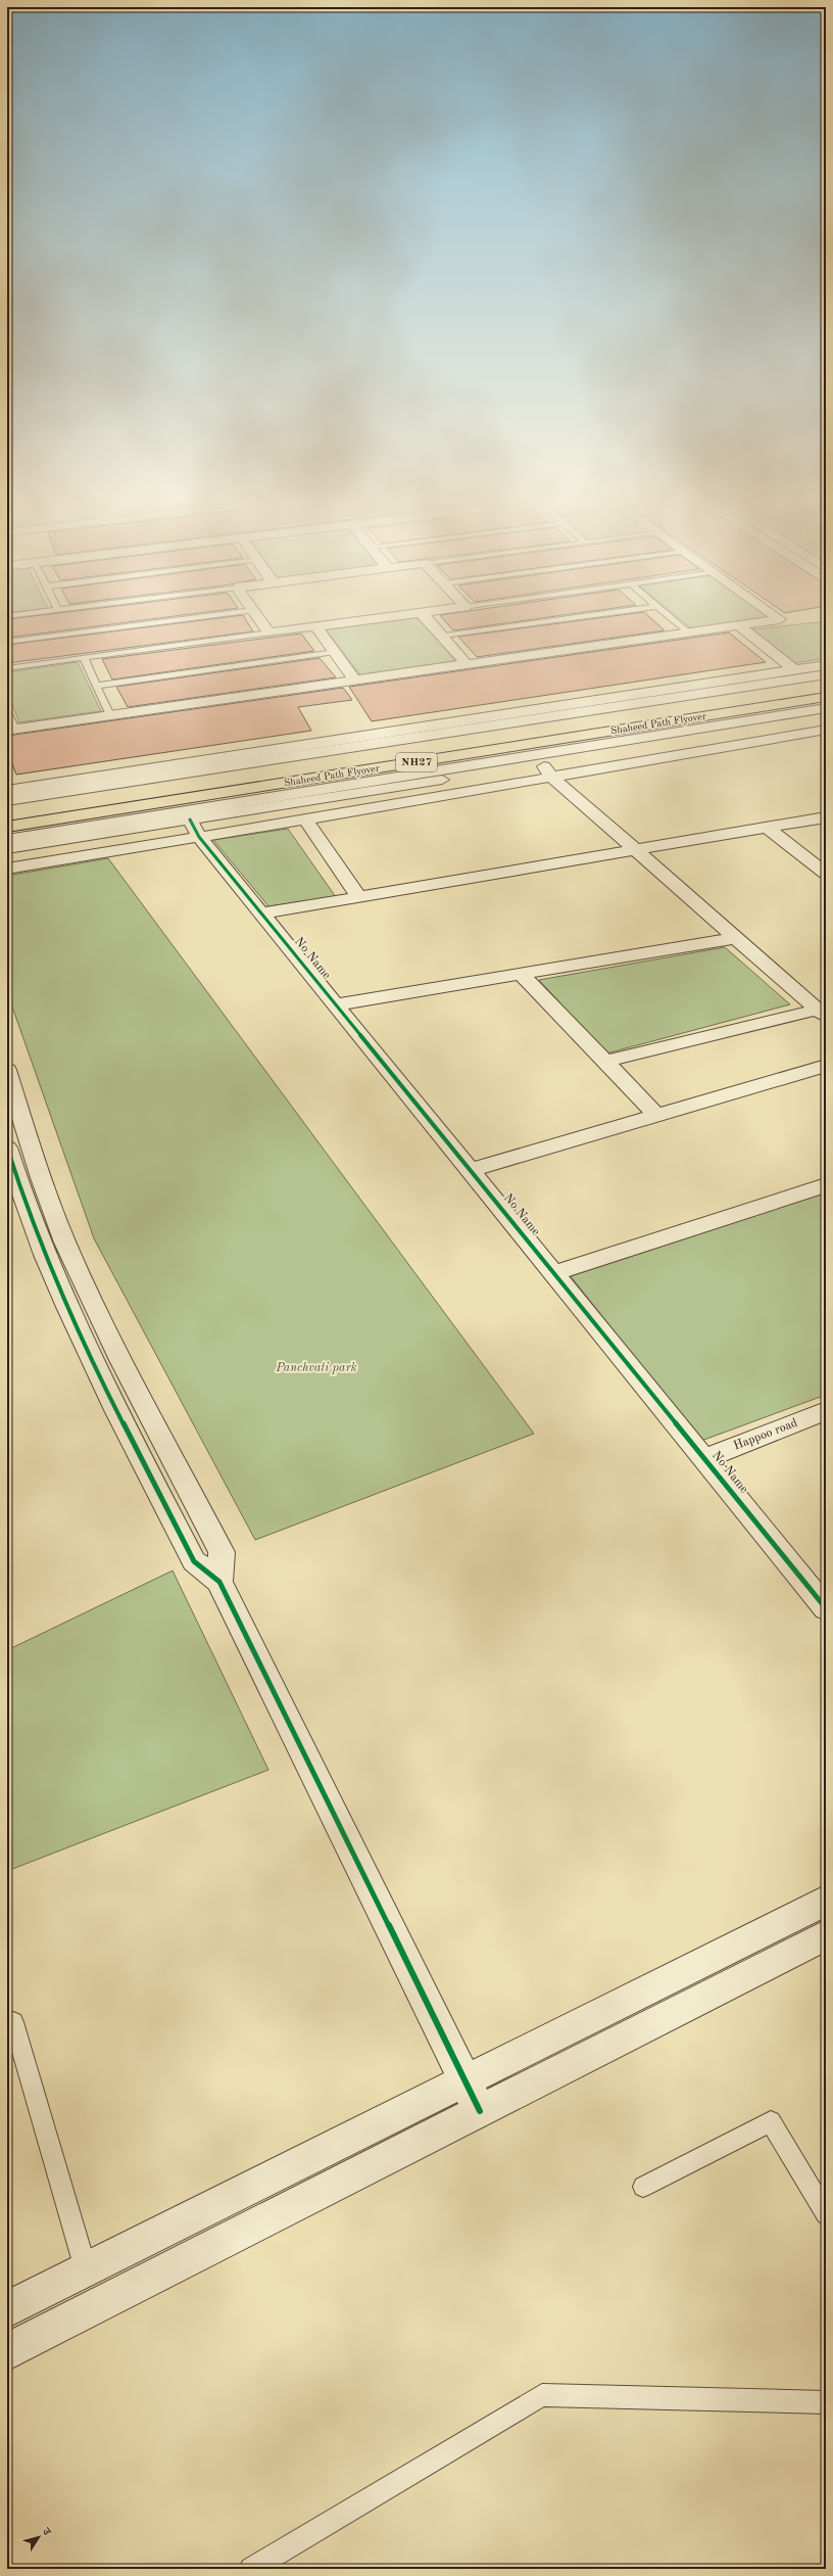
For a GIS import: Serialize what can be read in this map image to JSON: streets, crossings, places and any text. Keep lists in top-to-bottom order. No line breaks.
{"streets":{"highway":["Shaheed Path Flyover","NH27"],"street":["No Name","Happoo road"]},"crossings":[["No Name","Happoo road"]],"parks":["Panchvati park"],"north":"top right"}
